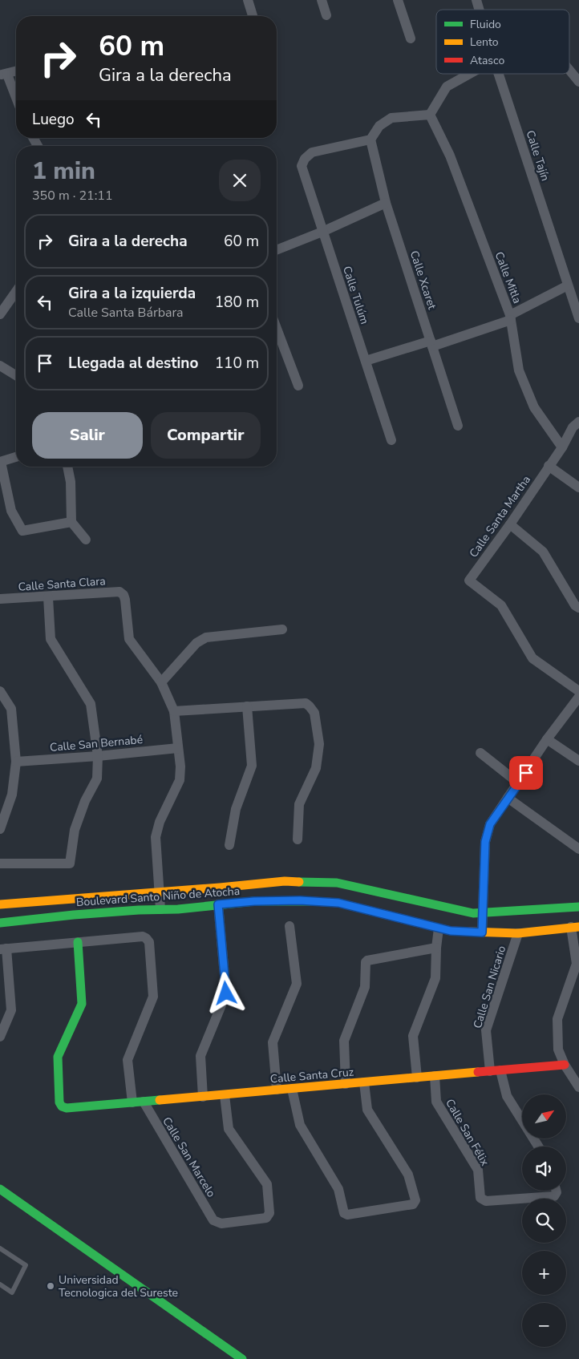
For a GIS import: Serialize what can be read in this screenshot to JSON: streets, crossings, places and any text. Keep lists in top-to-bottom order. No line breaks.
{"streets":{"street":["Calle Tajín","Calle Mitla","Calle Xcaret","Calle Tulúm","Calle Santa Martha","Calle Santa Clara","Calle San Bernabé","Boulevard Santo Niño de Atocha","Calle San Nicario","Calle Santa Cruz","Calle San Félix","Calle San Marcelo"]},"crossings":[["Calle Mitla","Calle Santa Martha"],["Calle Xcaret","Calle Tulúm"],["Boulevard Santo Niño de Atocha","Calle San Nicario"],["Calle San Nicario","Calle Santa Cruz"],["Calle Santa Cruz","Calle San Félix"],["Calle Santa Cruz","Calle San Marcelo"]],"places":["Universidad Tecnologica del Sureste"],"legend":["Fluido","Lento","Atasco"],"north":"top right","page":{"turn":["60 m","Gira a la derecha"],"then":"Luego","heading":["1 min","350 m · 21:11"],"list":[{"name":"Gira a la derecha","value":"60 m"},{"name":"Gira a la izquierda","note":"Calle Santa Bárbara","value":"180 m"},{"name":"Llegada al destino","value":"110 m"}],"buttons":["Salir","Compartir"],"map_buttons":["+","−"]}}
